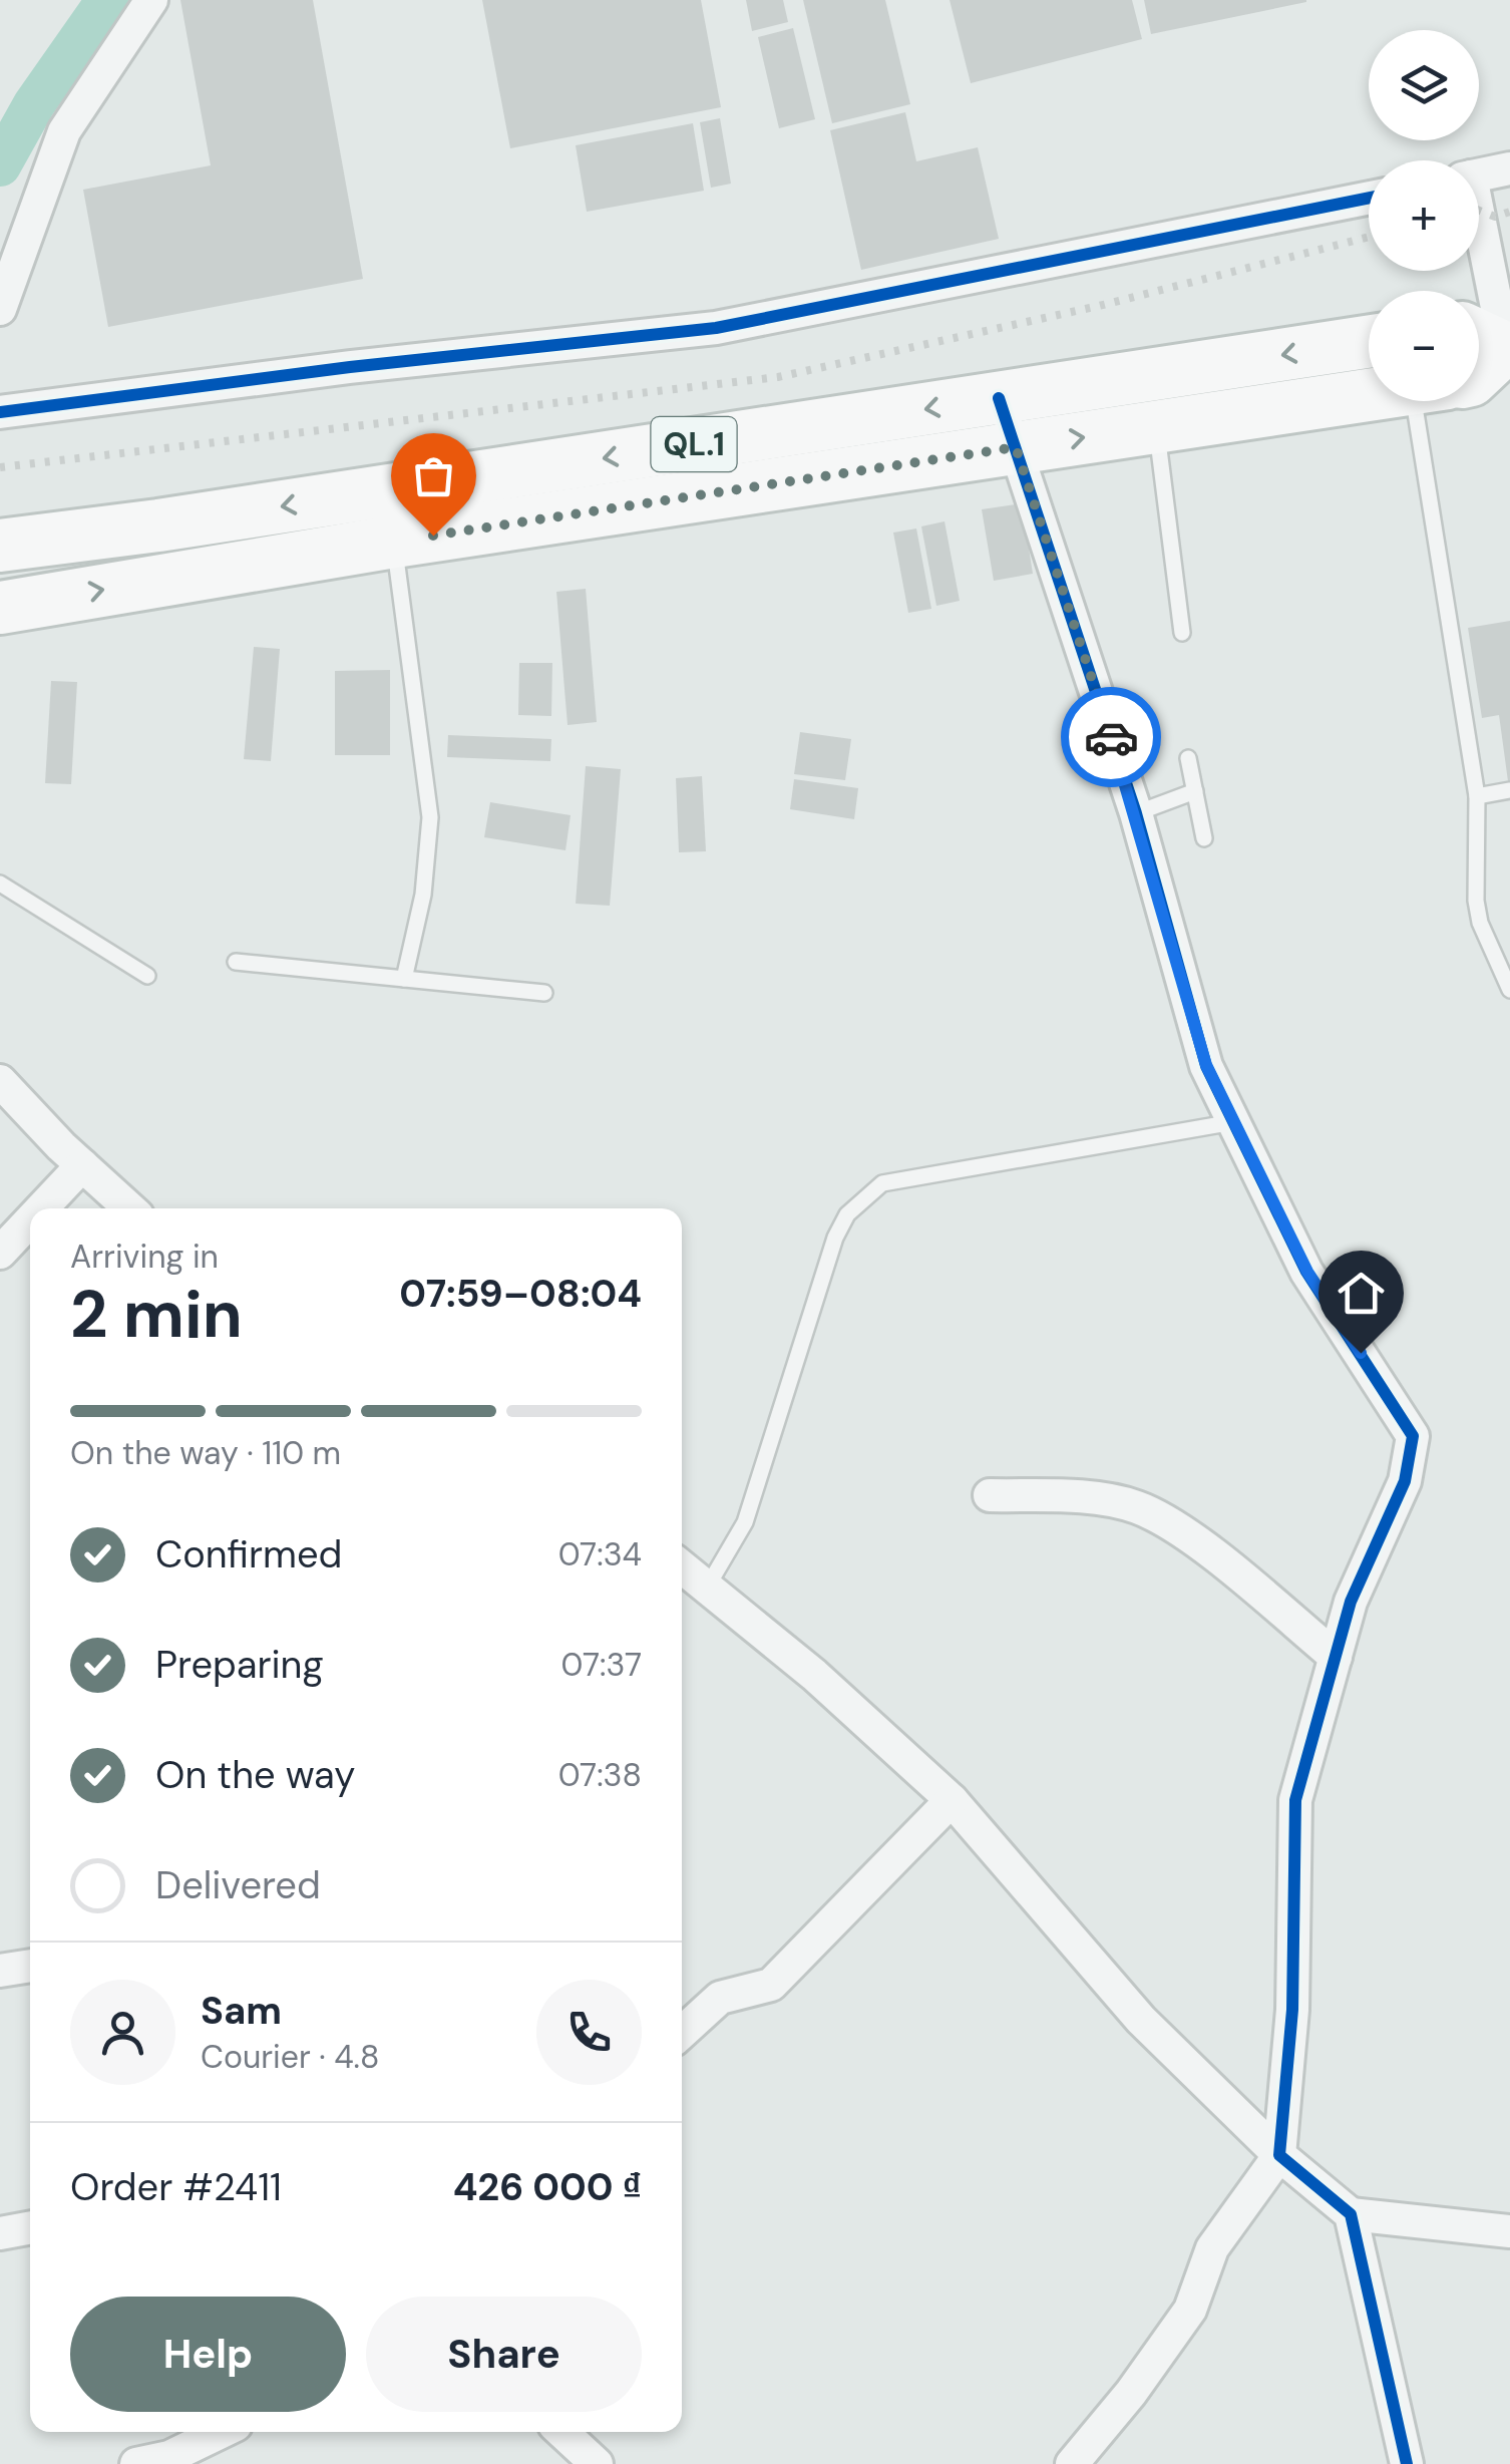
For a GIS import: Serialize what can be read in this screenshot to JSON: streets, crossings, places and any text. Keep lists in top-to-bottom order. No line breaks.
{"streets":{"main road":["QL.1"]},"page":{"map_buttons":["+","−"],"heading":["2 min","Arriving in","07:59–08:04"],"panel":["Sam","Courier · 4.8","Order #2411","426 000 ₫"],"bar":"On the way · 110 m","list":[["Confirmed","07:34"],["Preparing","07:37"],["On the way","07:38"],"Delivered"],"buttons":["Help","Share"]}}
